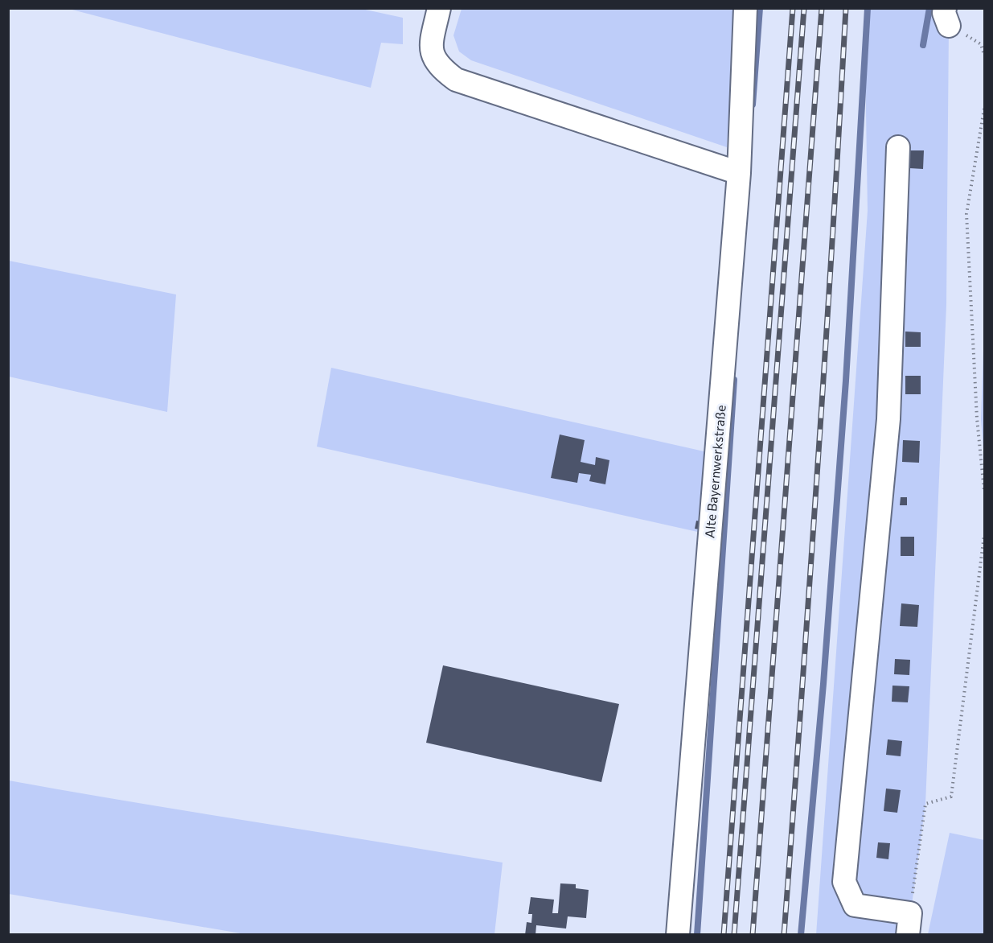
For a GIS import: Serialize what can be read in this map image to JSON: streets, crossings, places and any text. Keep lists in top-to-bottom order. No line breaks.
{"streets":{"street":["Alte Bayernwerkstraße"]}}
